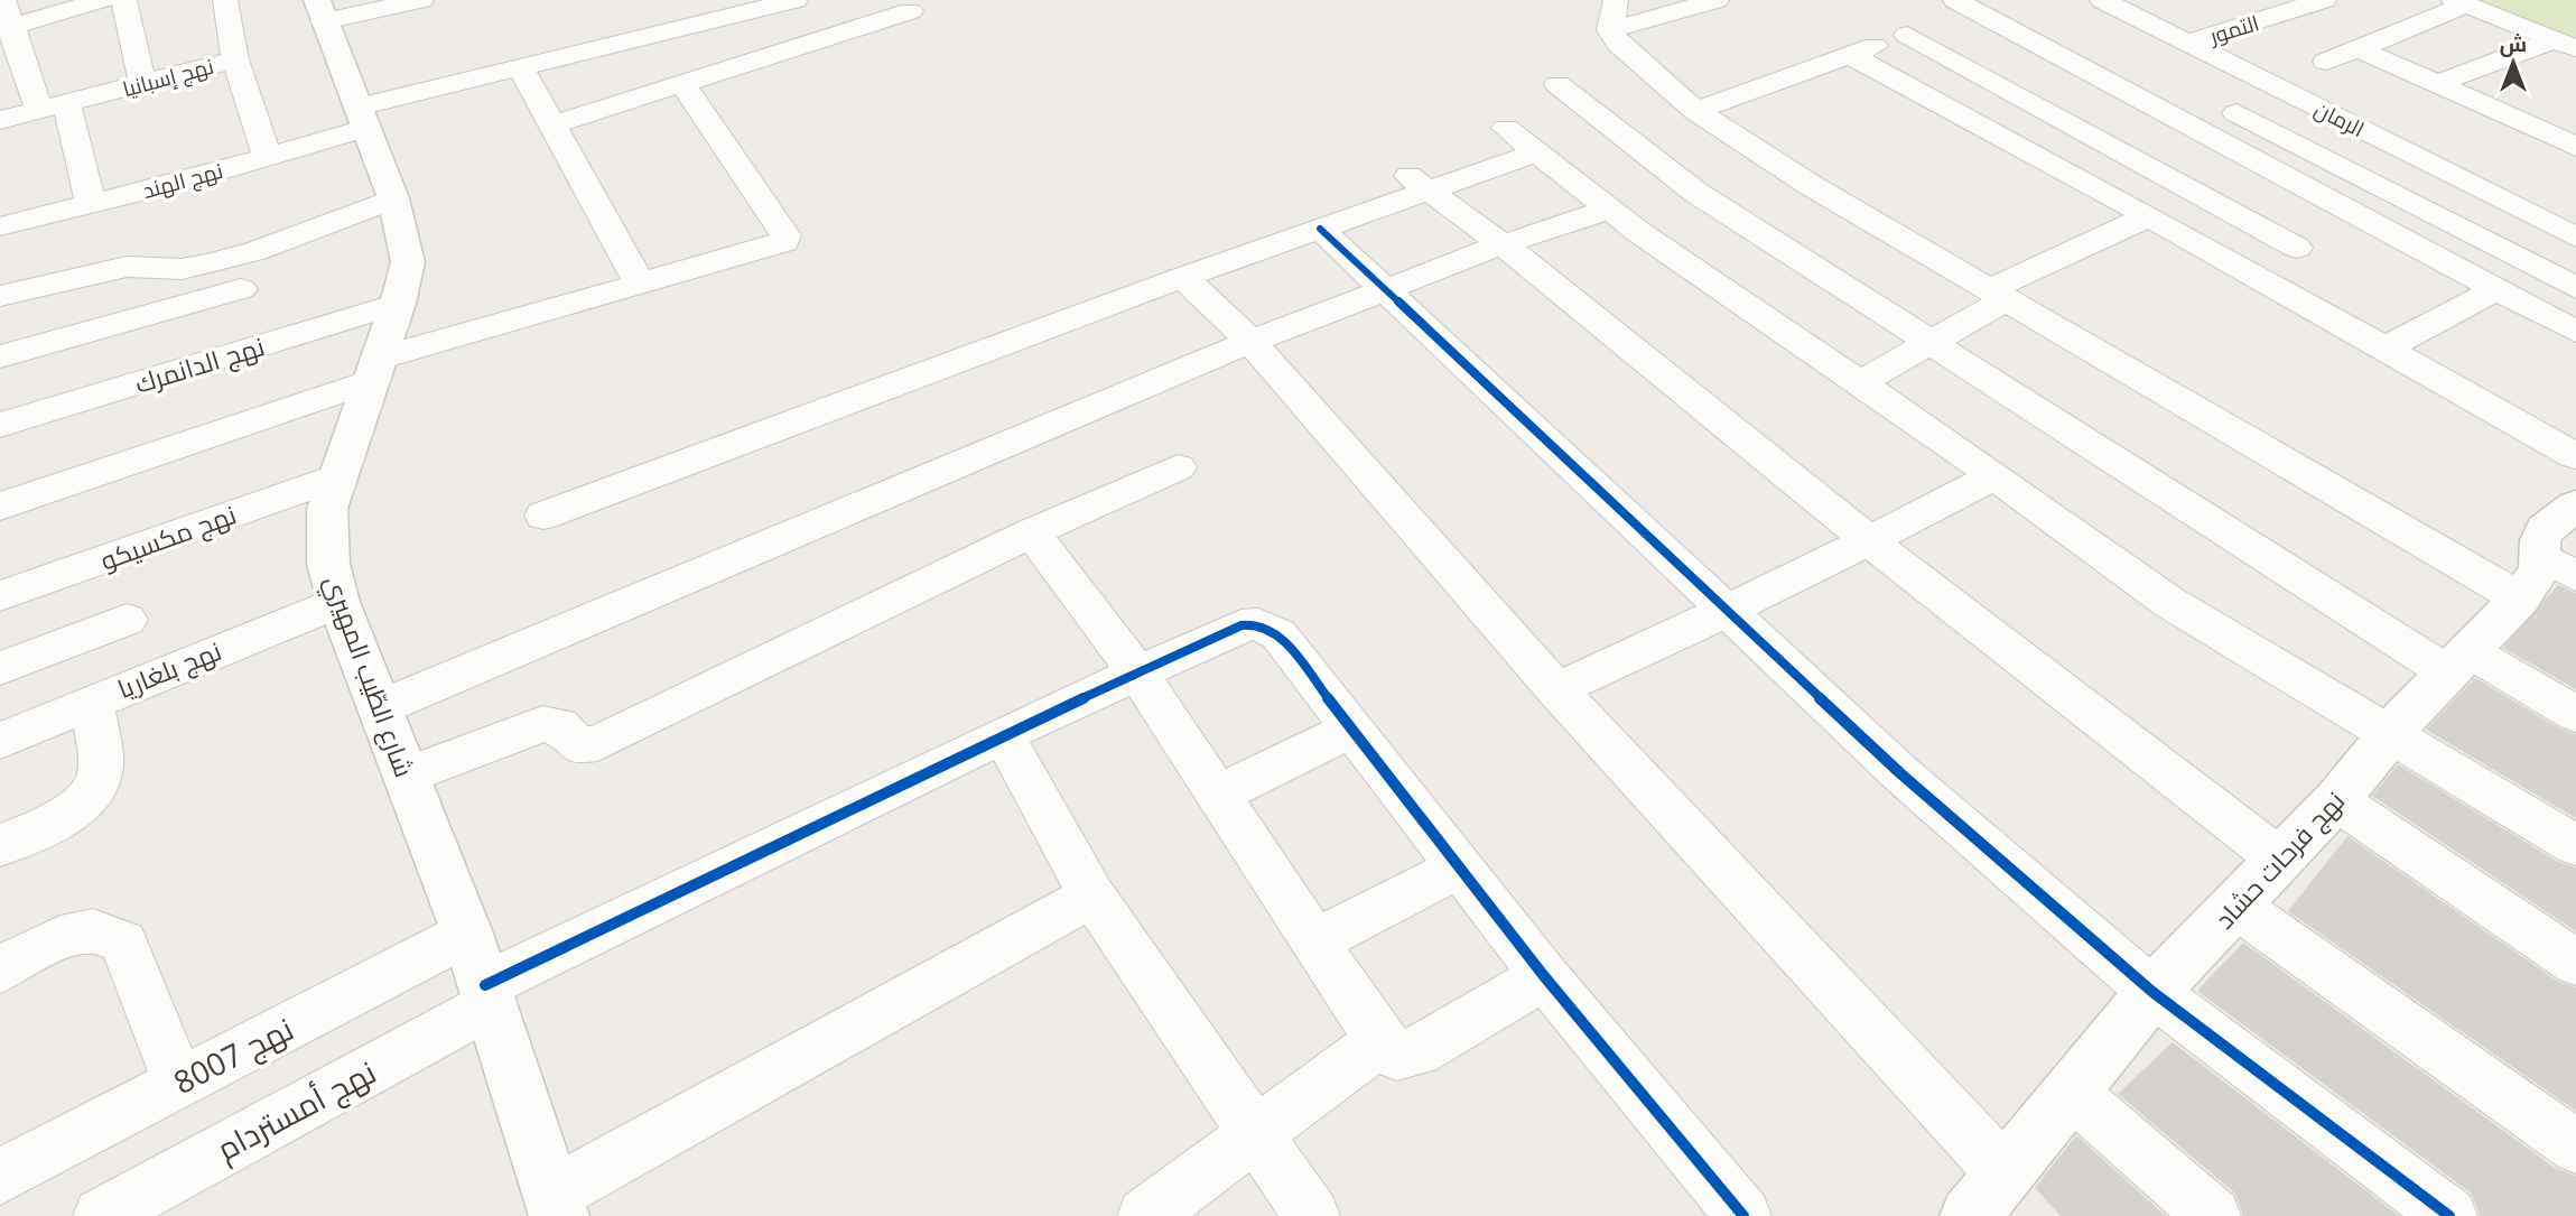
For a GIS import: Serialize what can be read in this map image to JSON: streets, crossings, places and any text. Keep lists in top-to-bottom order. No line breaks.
{"streets":{"street":["التمور","نهج إسبانيا","الرمان","نهج الهند","نهج الدانمرك","نهج مكسيكو","نهج بلغاريا","شارع الطّيب المهيري","نهج فرحات حشاد","نهج 8007","نهج أمستردام"]},"crossings":[["التمور","الرمان"],["نهج إسبانيا","نهج الهند"],["نهج الهند","شارع الطّيب المهيري"],["نهج الدانمرك","شارع الطّيب المهيري"],["نهج مكسيكو","شارع الطّيب المهيري"],["نهج بلغاريا","شارع الطّيب المهيري"],["شارع الطّيب المهيري","نهج 8007"],["شارع الطّيب المهيري","نهج أمستردام"]],"north":"top"}
